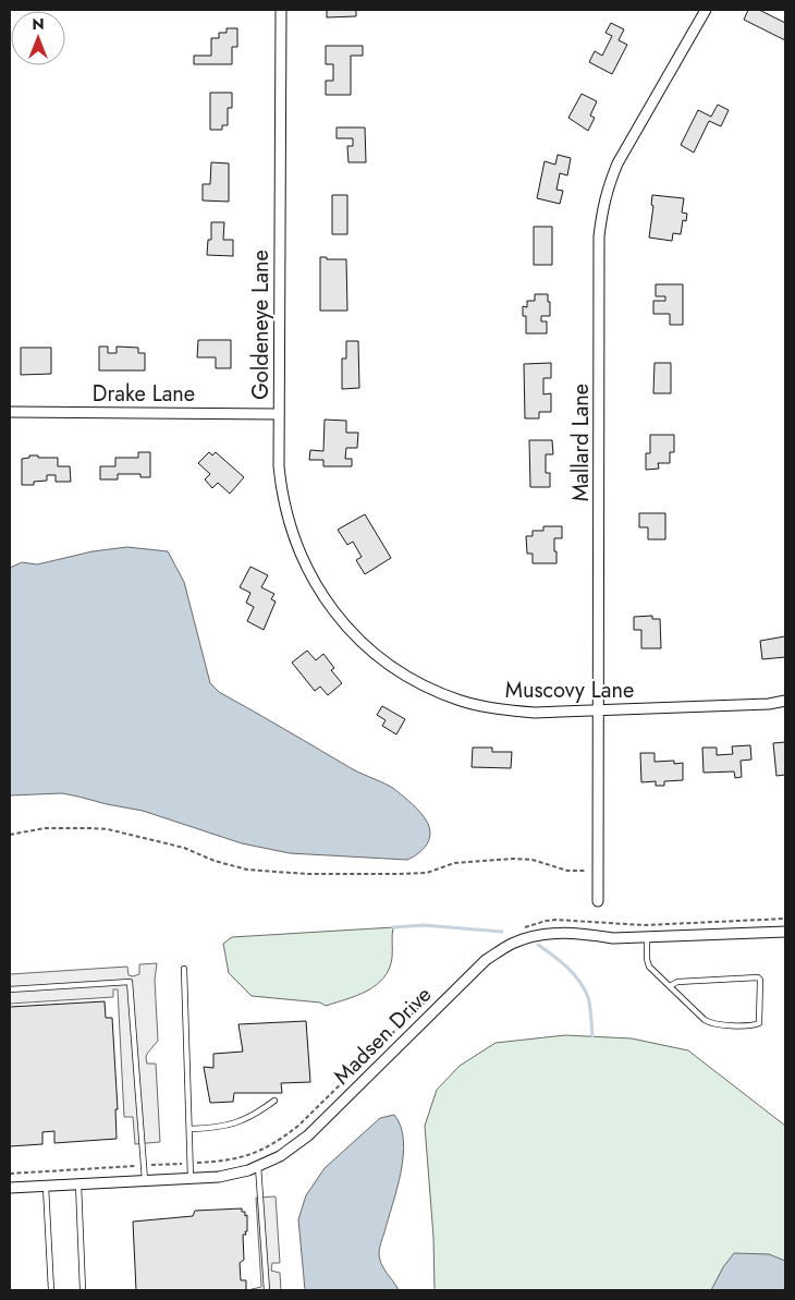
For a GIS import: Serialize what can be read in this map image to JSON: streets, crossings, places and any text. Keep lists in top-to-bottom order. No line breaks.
{"streets":{"street":["Goldeneye Lane","Drake Lane","Mallard Lane","Muscovy Lane","Madsen Drive"]},"crossings":[["Goldeneye Lane","Drake Lane"],["Goldeneye Lane","Muscovy Lane"],["Mallard Lane","Muscovy Lane"]],"north":"top"}
